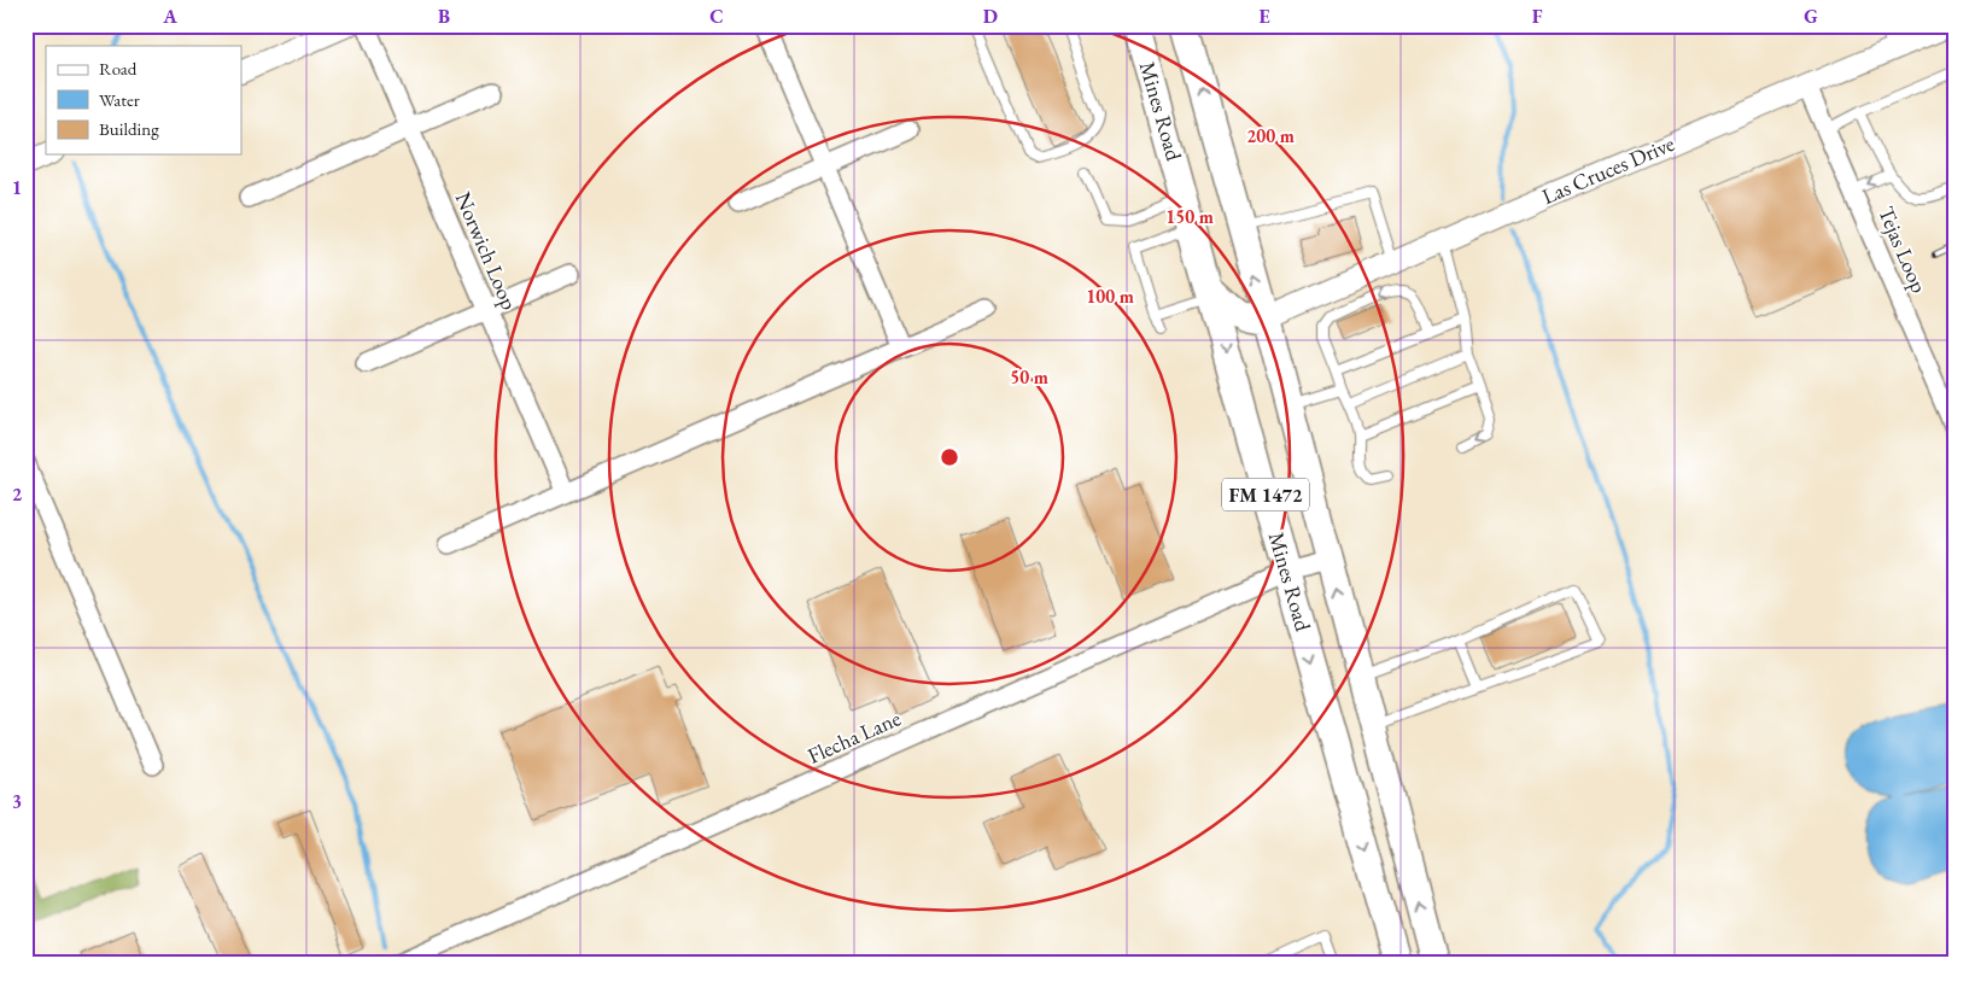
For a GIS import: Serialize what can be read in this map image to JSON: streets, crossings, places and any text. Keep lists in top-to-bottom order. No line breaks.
{"streets":{"main road":["Mines Road","FM 1472"],"street":["Las Cruces Drive","Tejas Loop","Norwich Loop","Flecha Lane"]},"crossings":[["Mines Road","Las Cruces Drive"],["Mines Road","Flecha Lane"],["Las Cruces Drive","Tejas Loop"]],"legend":["Road","Water","Building"],"grid":{"columns":["A","B","C","D","E","F","G"],"rows":["1","2","3"]},"rings":["200 m","150 m","100 m","50 m"]}
